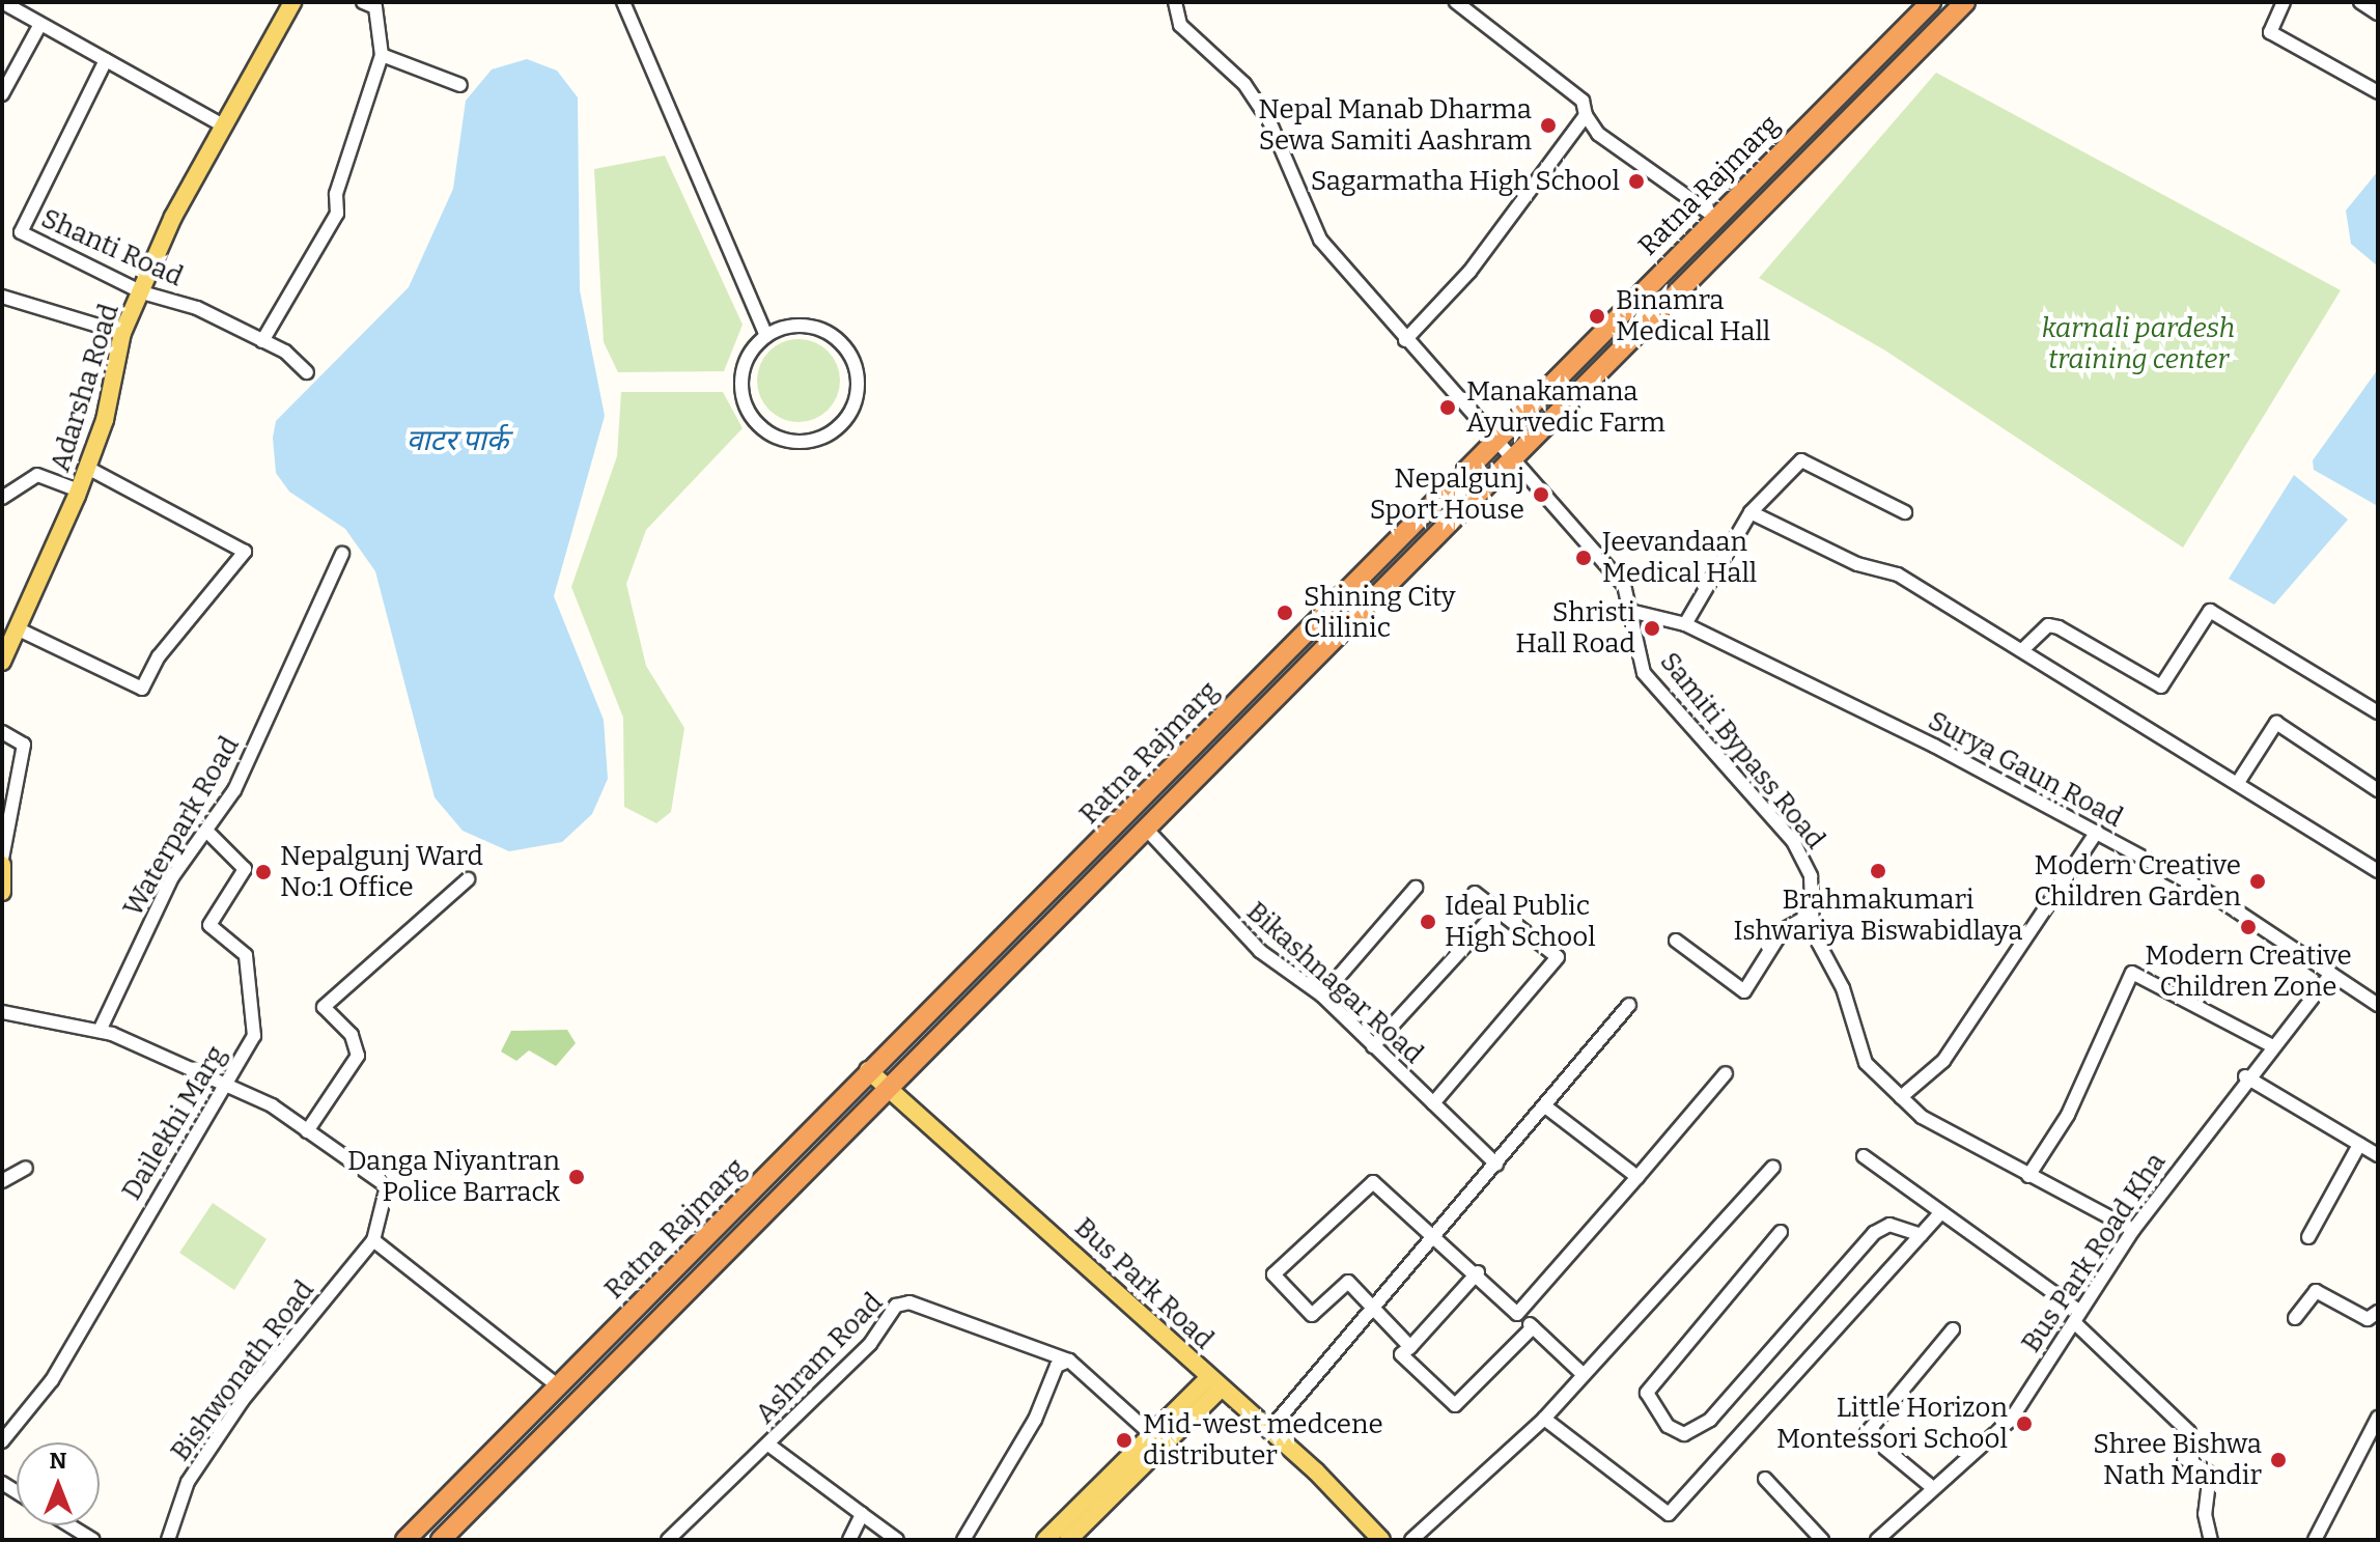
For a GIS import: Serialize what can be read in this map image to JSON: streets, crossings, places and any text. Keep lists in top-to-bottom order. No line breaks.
{"streets":{"highway":["Ratna Rajmarg"],"main road":["Adarsha Road","Bus Park Road"],"street":["Shanti Road","Samiti Bypass Road","Surya Gaun Road","Waterpark Road","Bikashnagar Road","Dailekhi Marg","Bus Park Road Kha","Ashram Road","Bishwonath Road"]},"crossings":[["Ratna Rajmarg","Samiti Bypass Road"],["Ratna Rajmarg","Bikashnagar Road"],["Ratna Rajmarg","Bus Park Road"],["Shanti Road","Adarsha Road"],["Samiti Bypass Road","Surya Gaun Road"],["Samiti Bypass Road","Bus Park Road Kha"],["Surya Gaun Road","Bus Park Road Kha"],["Waterpark Road","Dailekhi Marg"]],"water":["वाटर पार्क"],"parks":["karnali pardesh training center"],"places":["Nepal Manab Dharma Sewa Samiti Aashram","Sagarmatha High School","Binamra Medical Hall","Manakamana Ayurvedic Farm","Nepalgunj Sport House","Jeevandaan Medical Hall","Shining City Clilinic","Shristi Hall Road","Brahmakumari Ishwariya Biswabidlaya","Nepalgunj Ward No:1 Office","Modern Creative Children Garden","Ideal Public High School","Modern Creative Children Zone","Danga Niyantran Police Barrack","Little Horizon Montessori School","Mid-west medcene distributer","Shree Bishwa Nath Mandir"],"north":"top"}
